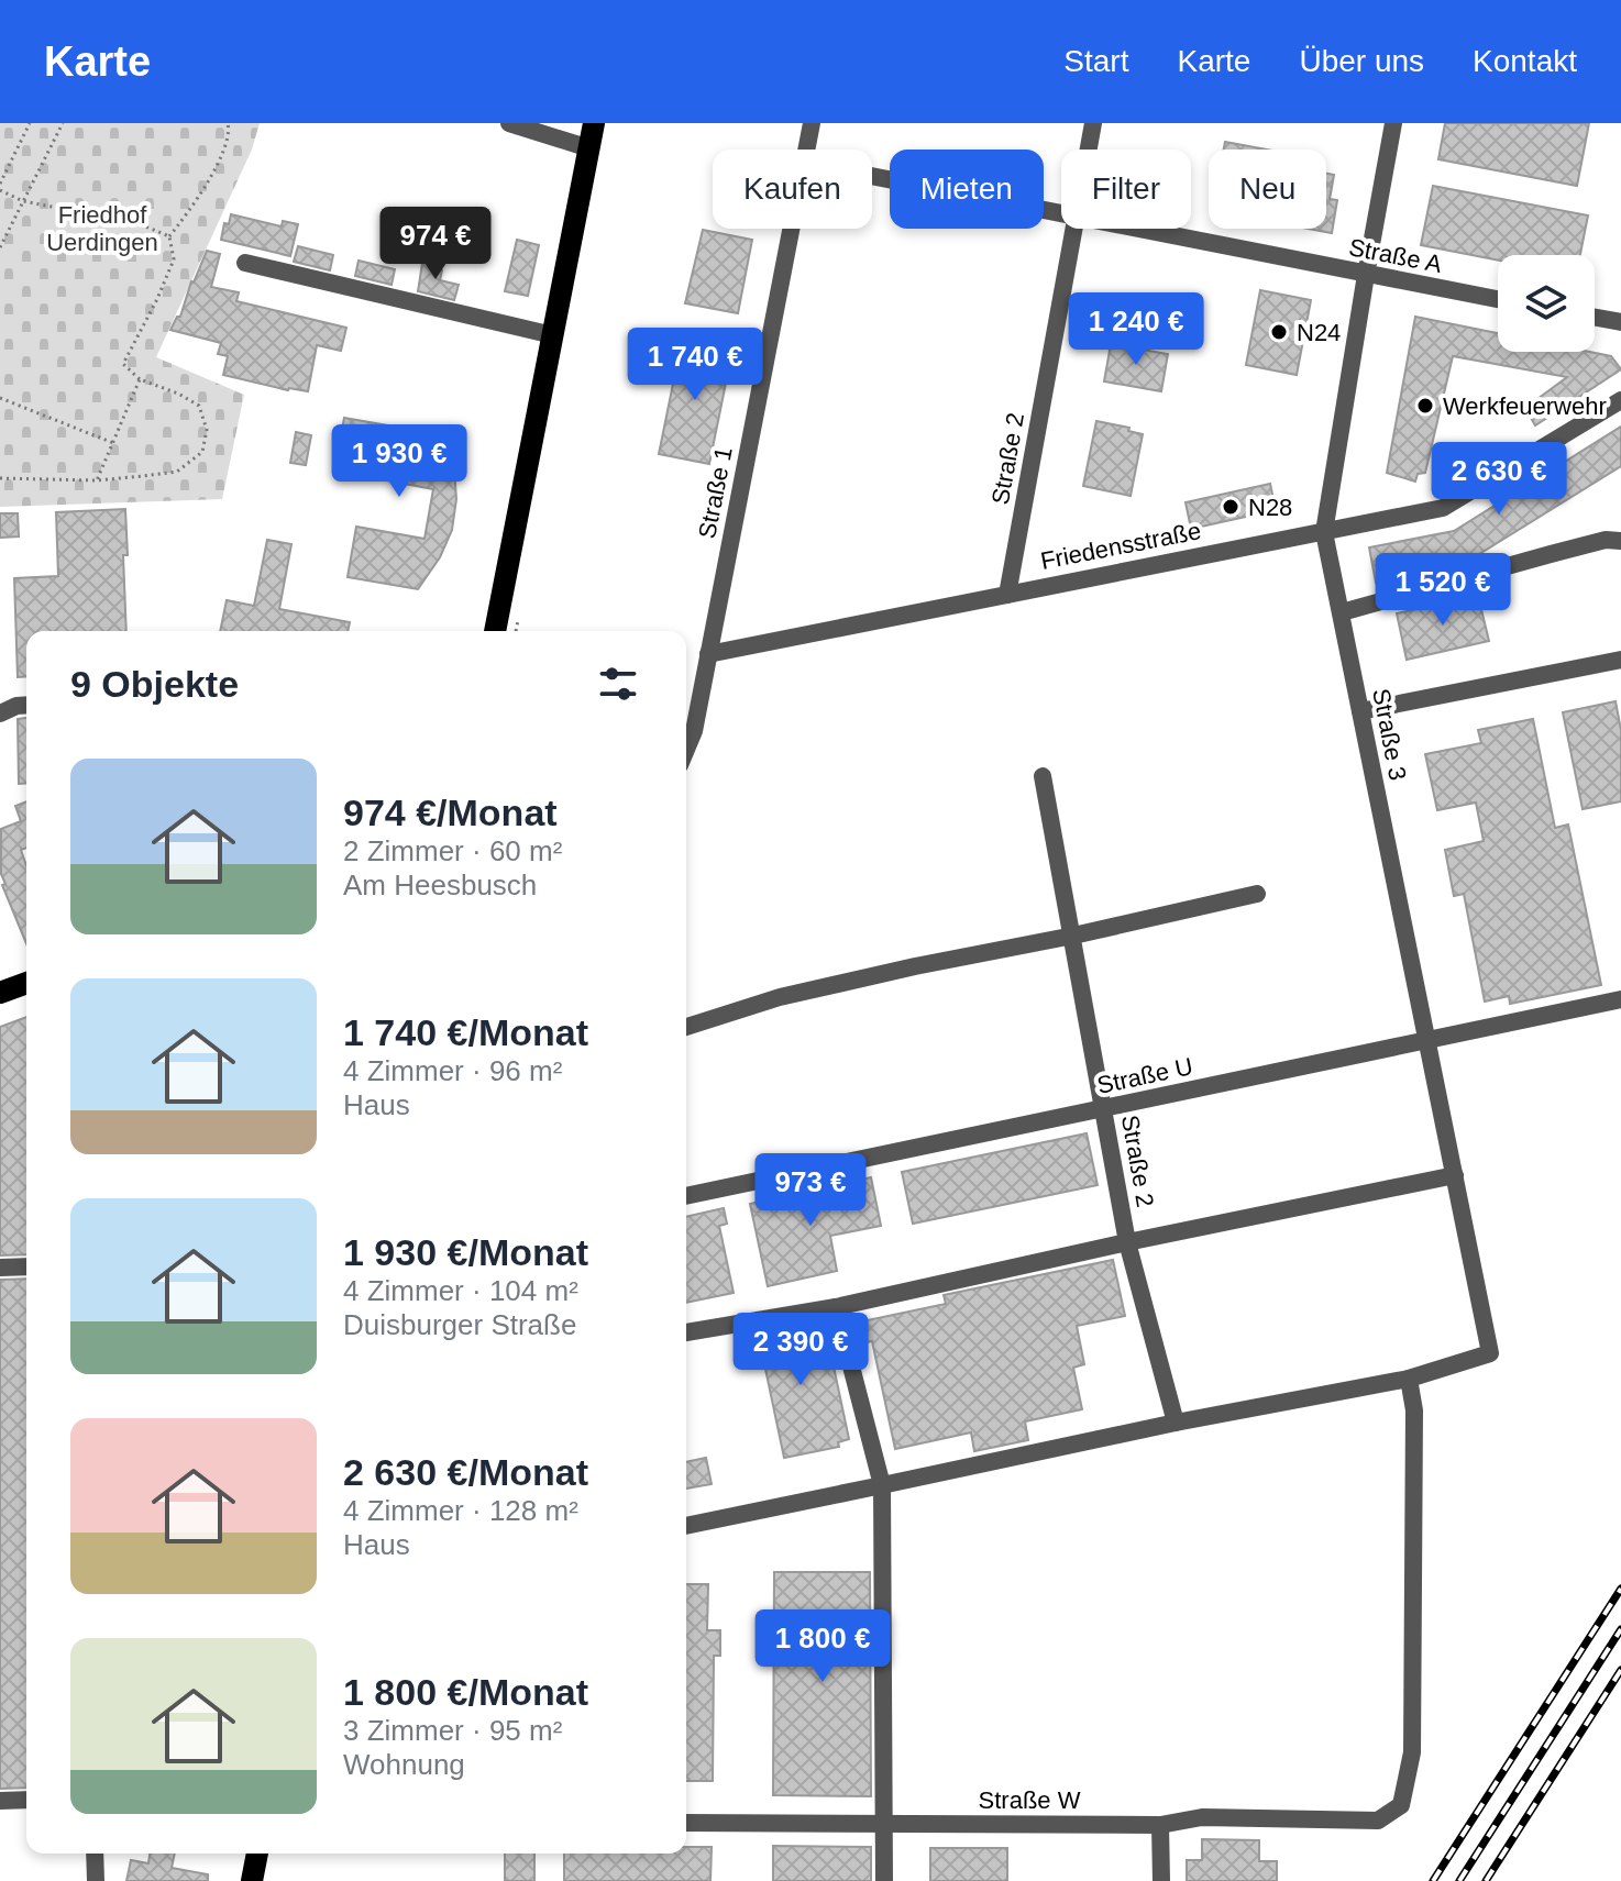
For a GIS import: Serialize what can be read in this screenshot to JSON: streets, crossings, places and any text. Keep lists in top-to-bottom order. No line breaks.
{"streets":{"street":["Straße A","Straße 2","Straße 1","Friedensstraße","Straße 3","Straße U","Straße W"]},"crossings":[["Straße A","Straße 3"],["Straße 2","Friedensstraße"],["Straße 2","Straße U"],["Straße 1","Friedensstraße"],["Friedensstraße","Straße 3"],["Straße 3","Straße U"],["Straße 3","Straße W"]],"parks":["Friedhof Uerdingen"],"places":["N24","Werkfeuerwehr","N28"],"page":{"header":"Karte","nav":["Start","Karte","Über uns","Kontakt"],"chip":["Kaufen","Mieten","Filter","Neu"],"price":["974 €","1 240 €","1 740 €","1 930 €","2 630 €","1 520 €","973 €","2 390 €","1 800 €"],"heading":"9 Objekte","list":[{"name":"974 €/Monat","note":"2 Zimmer · 60 m² · Am Heesbusch"},{"name":"1 740 €/Monat","note":"4 Zimmer · 96 m² · Haus"},{"name":"1 930 €/Monat","note":"4 Zimmer · 104 m² · Duisburger Straße"},{"name":"2 630 €/Monat","note":"4 Zimmer · 128 m² · Haus"},{"name":"1 800 €/Monat","note":"3 Zimmer · 95 m² · Wohnung"}]}}
